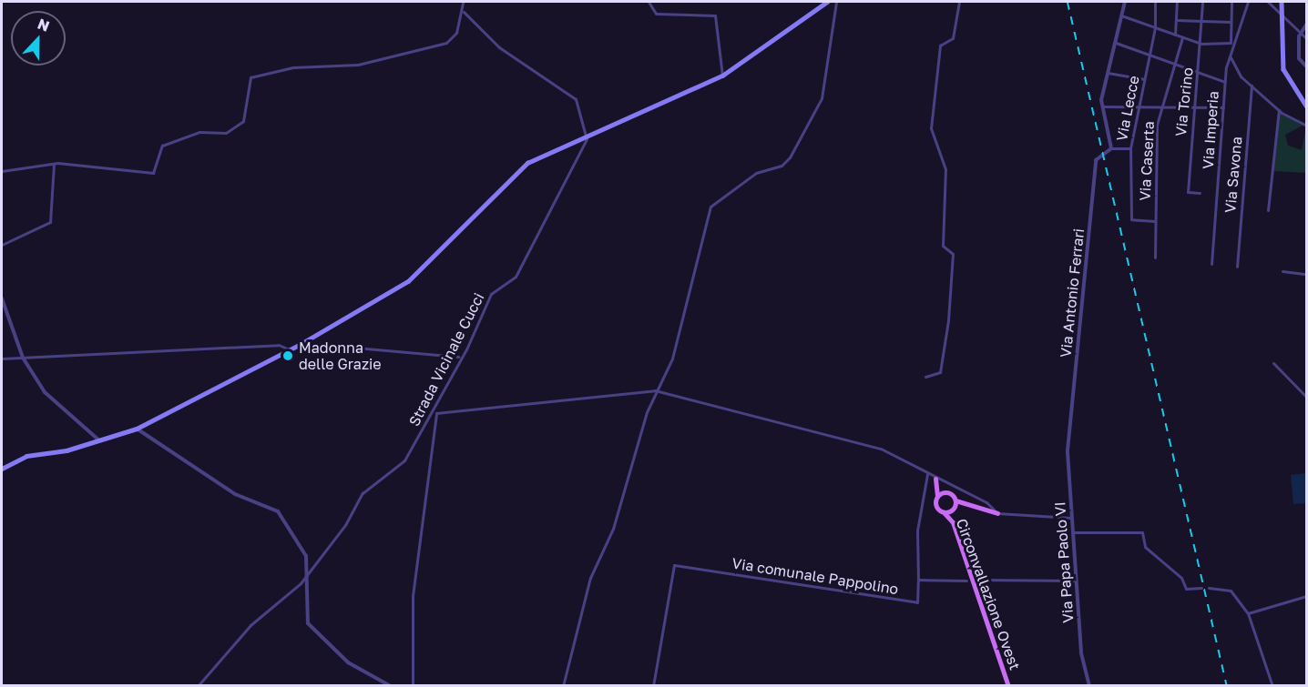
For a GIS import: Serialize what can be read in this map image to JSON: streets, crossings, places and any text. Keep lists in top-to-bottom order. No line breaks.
{"streets":{"main road":["Circonvallazione Ovest"],"street":["Via Torino","Via Lecce","Via Imperia","Via Caserta","Via Savona","Via Antonio Ferrari","Strada Vicinale Cucci","Via Papa Paolo VI","Via comunale Pappolino"]},"crossings":[["Via Lecce","Via Caserta"],["Via Antonio Ferrari","Via Papa Paolo VI"]],"places":["Madonna delle Grazie"],"north":"top"}
